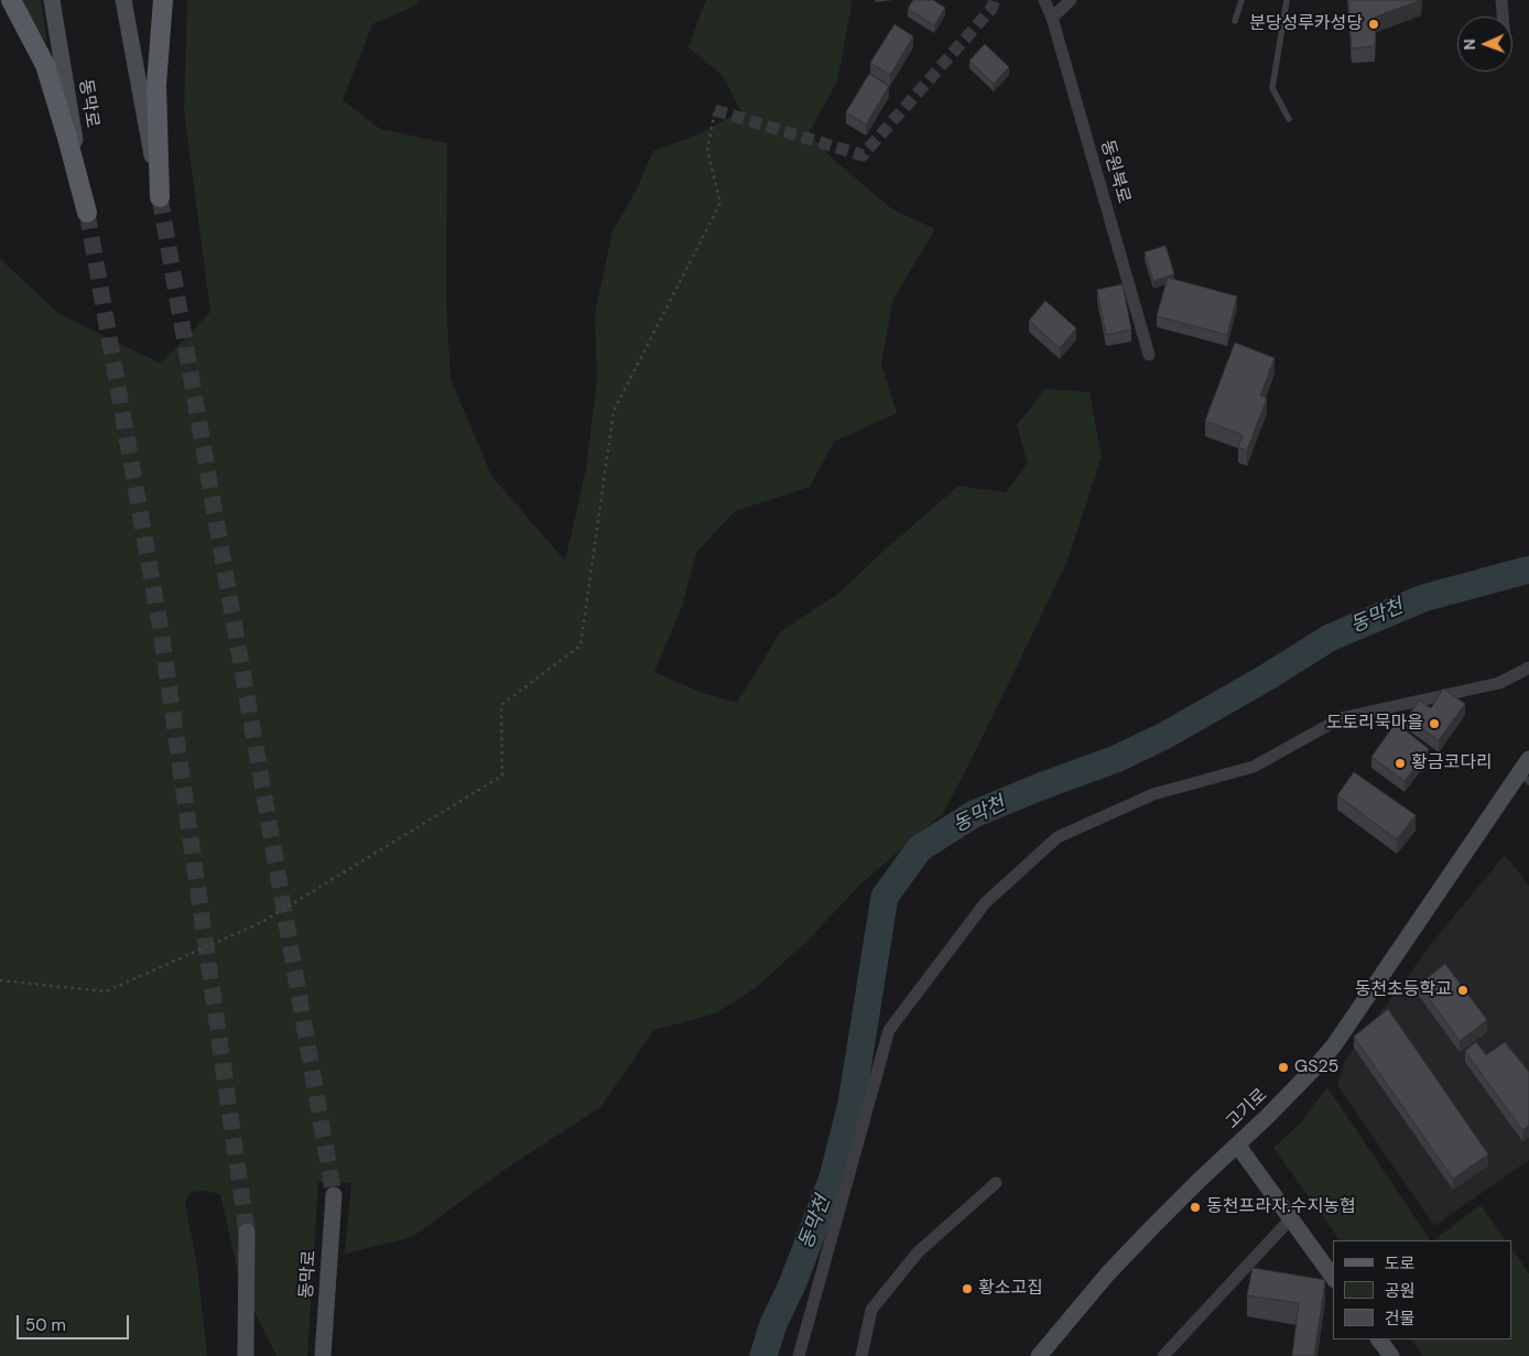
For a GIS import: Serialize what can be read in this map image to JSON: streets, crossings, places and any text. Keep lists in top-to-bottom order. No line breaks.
{"streets":{"street":["동막로","동원북로","고기로"]},"water":["동막천"],"places":["분당성루카성당","도토리묵마을","황금코다리","동천초등학교","GS25","동천프라자.수지농협","황소고집"],"legend":["도로","공원","건물"],"scale_bar":"50 m","north":"left"}
